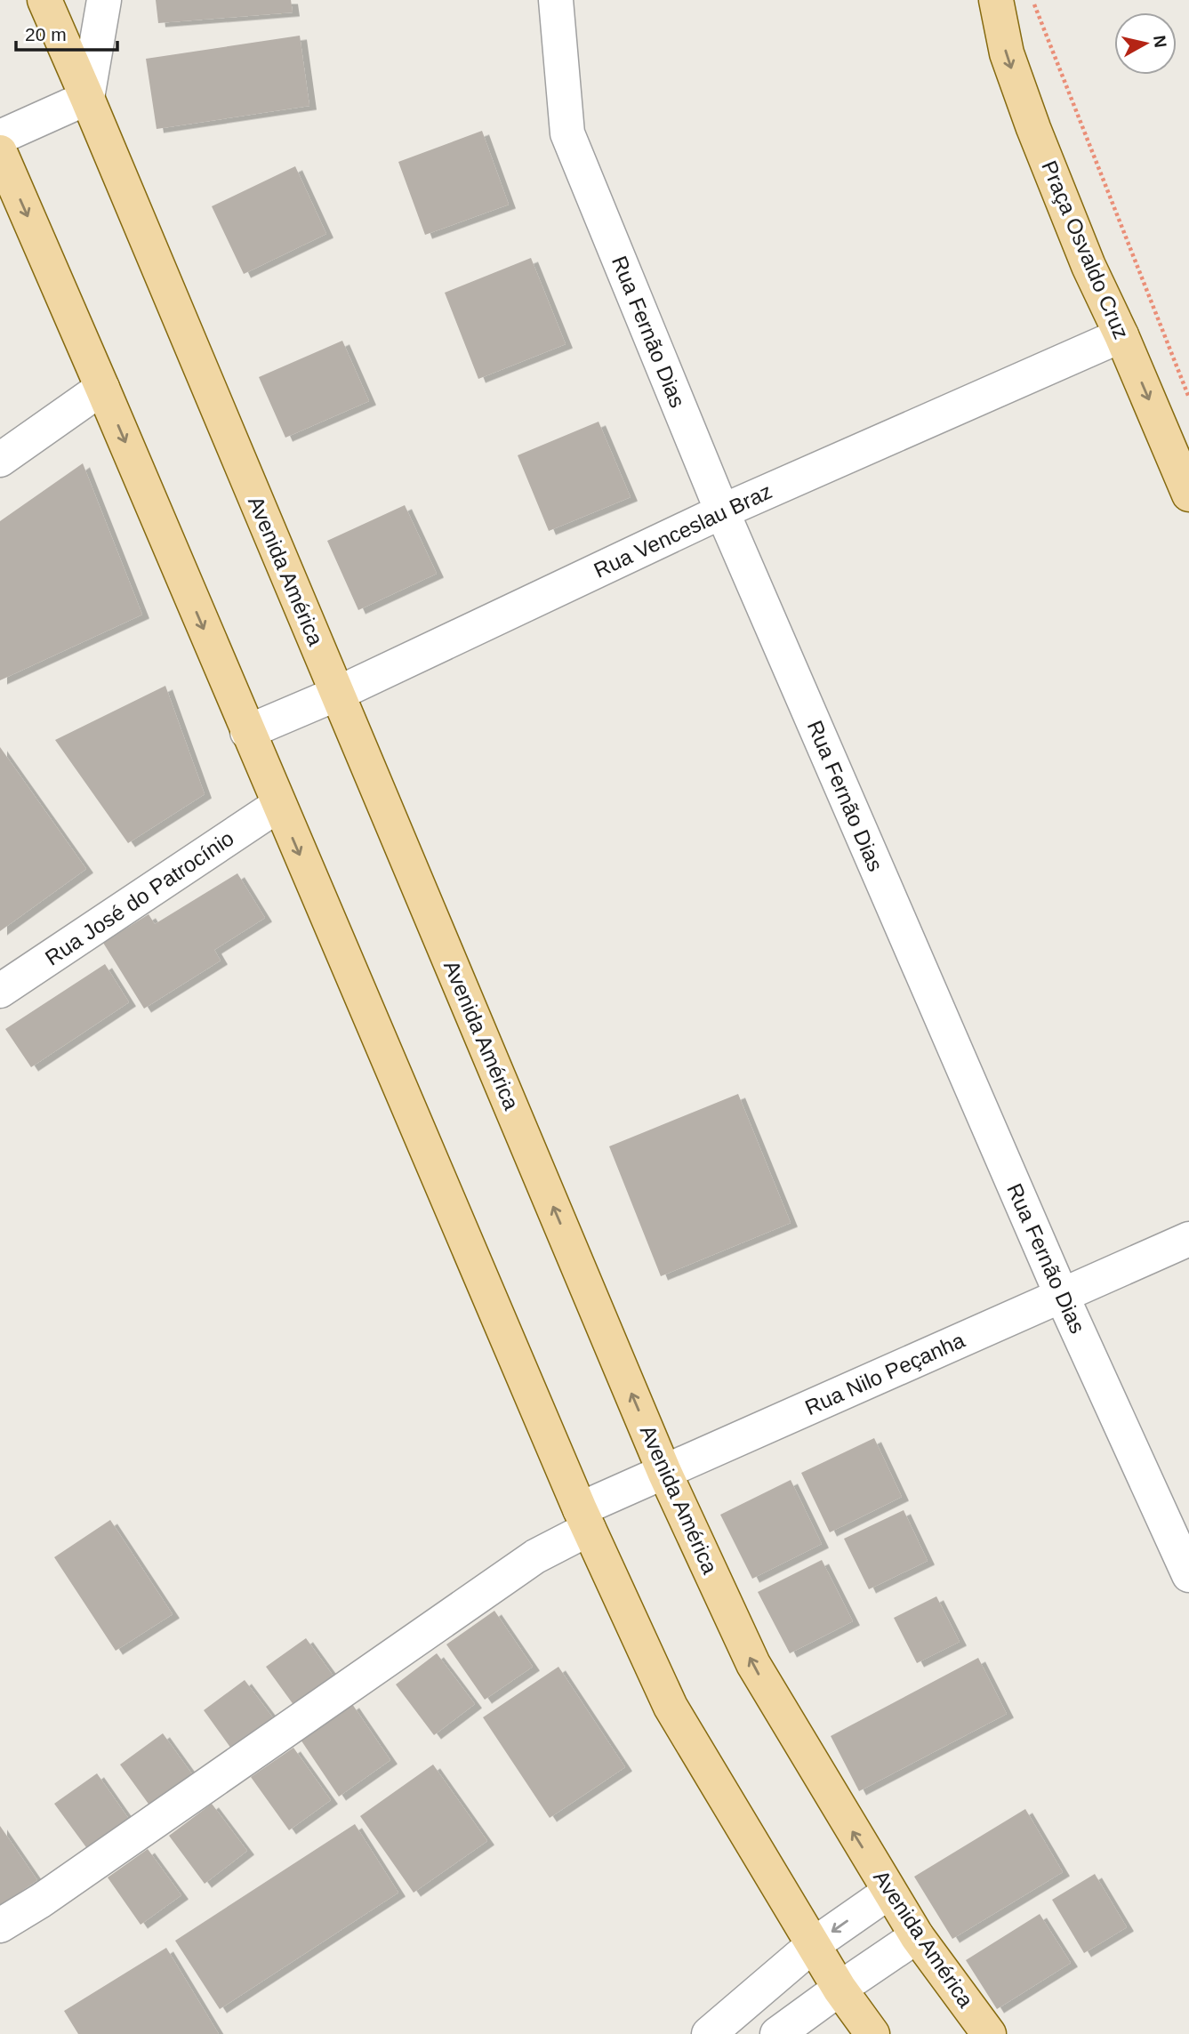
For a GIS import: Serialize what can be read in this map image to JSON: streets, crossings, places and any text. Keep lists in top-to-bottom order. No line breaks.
{"streets":{"main road":["Praça Osvaldo Cruz","Avenida América"],"street":["Rua Fernão Dias","Rua Venceslau Braz","Rua José do Patrocínio","Rua Nilo Peçanha"]},"crossings":[["Praça Osvaldo Cruz","Rua Venceslau Braz"],["Rua Fernão Dias","Rua Venceslau Braz"],["Rua Fernão Dias","Rua Nilo Peçanha"],["Rua Venceslau Braz","Avenida América"],["Avenida América","Rua Nilo Peçanha"]],"one_way":["Praça Osvaldo Cruz"],"scale_bar":"20 m","north":"right"}
